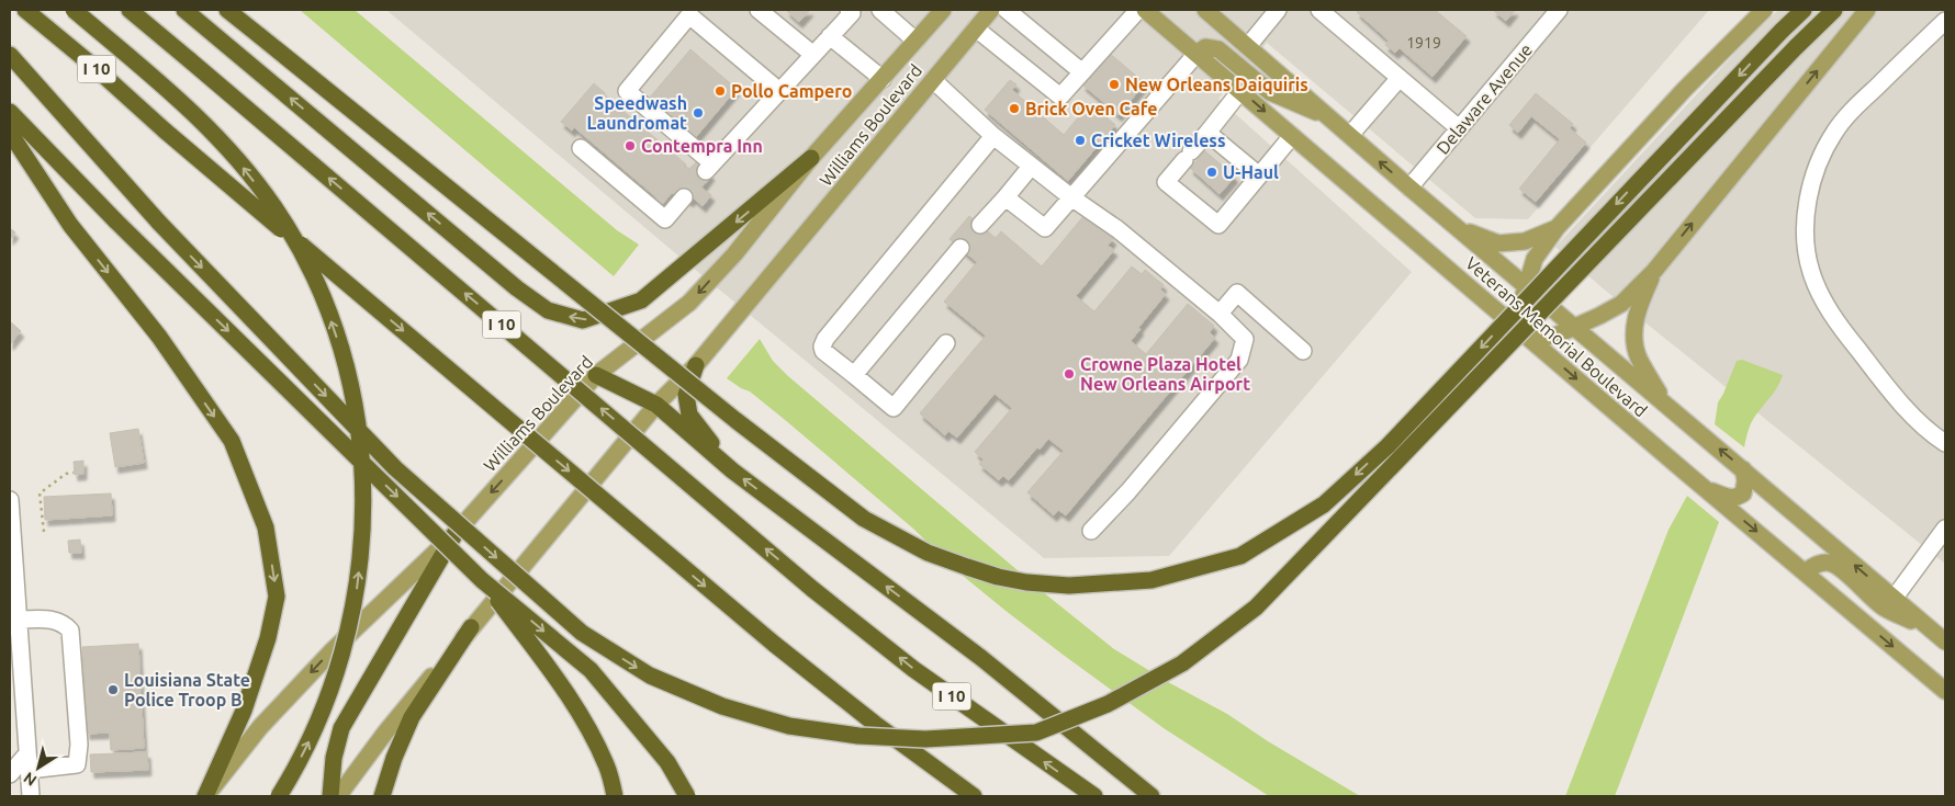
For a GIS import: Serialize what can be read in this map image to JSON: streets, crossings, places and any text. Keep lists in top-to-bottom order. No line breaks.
{"streets":{"highway":["I 10"],"main road":["Williams Boulevard","Veterans Memorial Boulevard"],"street":["Delaware Avenue"]},"crossings":[["Delaware Avenue","Veterans Memorial Boulevard"]],"places":["New Orleans Daiquiris","Pollo Campero","Brick Oven Cafe","Speedwash Laundromat","Cricket Wireless","Contempra Inn","U-Haul","Crowne Plaza Hotel New Orleans Airport","Louisiana State Police Troop B"],"house_numbers":["1919"],"north":"bottom left"}
